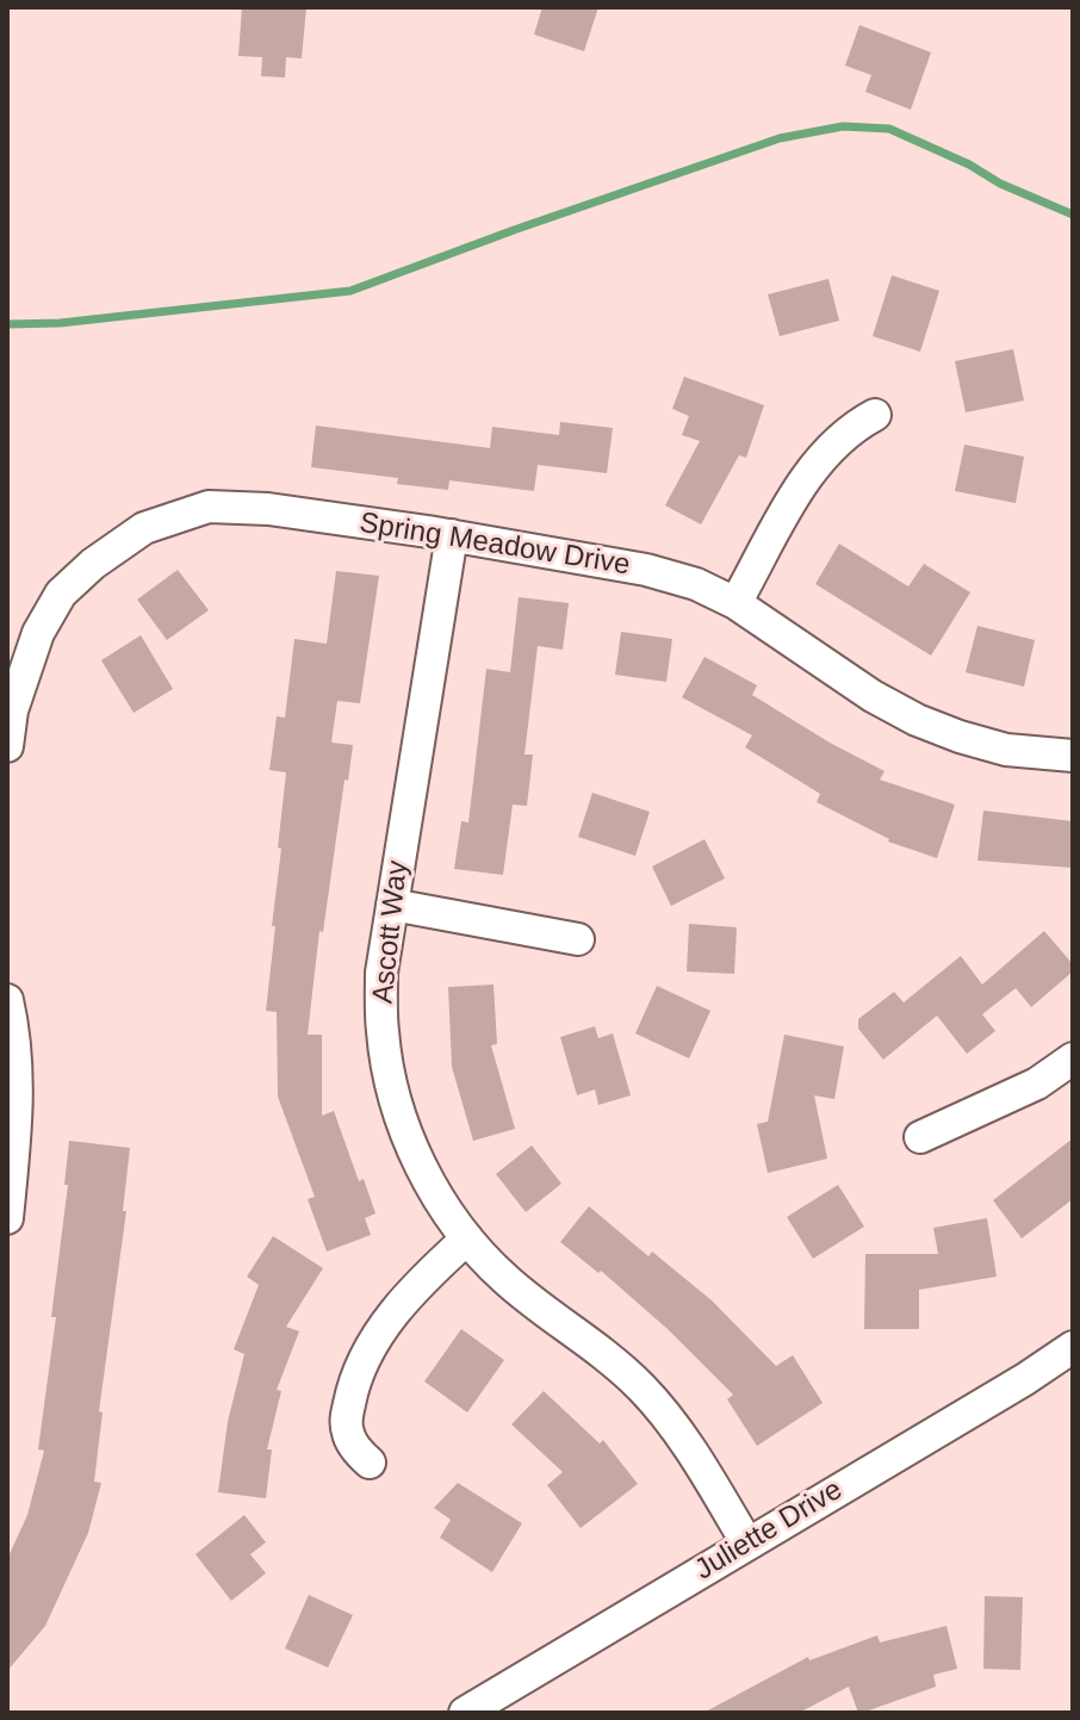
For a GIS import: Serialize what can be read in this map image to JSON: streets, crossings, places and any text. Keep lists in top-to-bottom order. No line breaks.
{"streets":{"street":["Spring Meadow Drive","Ascott Way","Juliette Drive"]},"crossings":[["Spring Meadow Drive","Ascott Way"],["Ascott Way","Juliette Drive"]]}
